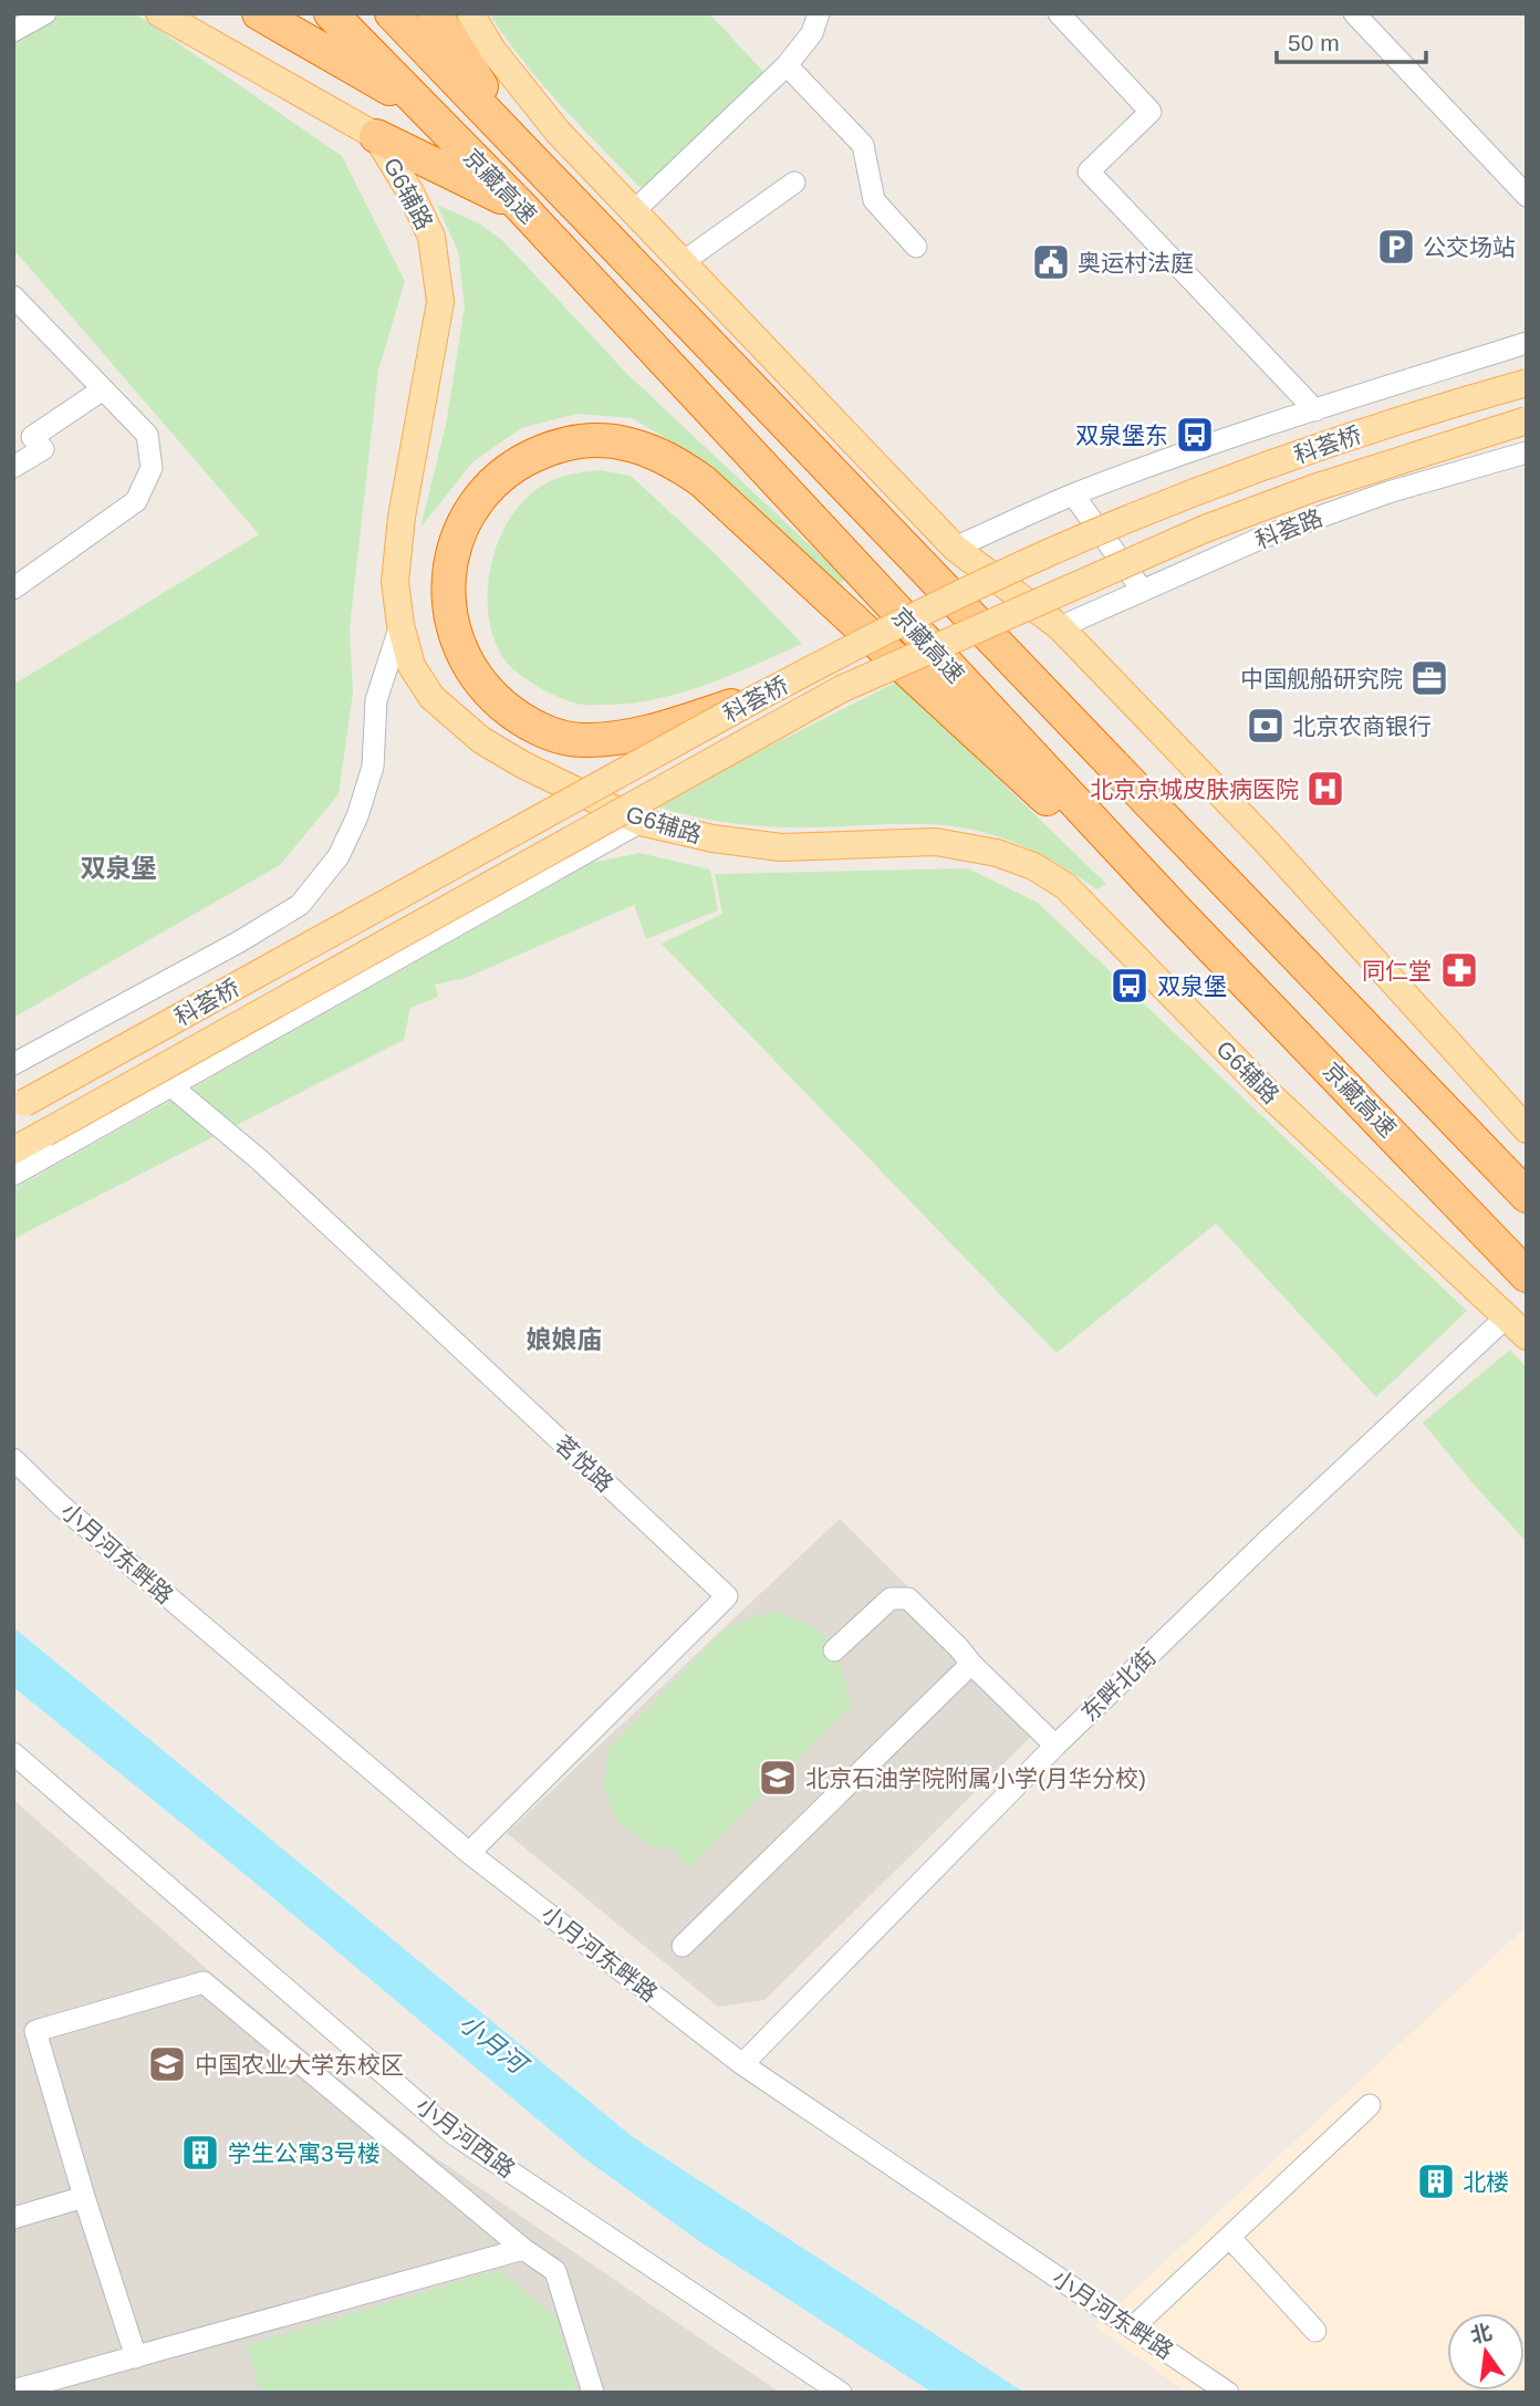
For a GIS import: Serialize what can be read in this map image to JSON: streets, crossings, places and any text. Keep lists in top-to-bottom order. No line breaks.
{"streets":{"highway":["京藏高速"],"main road":["G6辅路","科荟桥"],"street":["科荟路","茗悦路","小月河东畔路","东畔北街","小月河西路"]},"crossings":[["G6辅路","东畔北街"],["茗悦路","小月河东畔路"],["小月河东畔路","东畔北街"]],"districts":["双泉堡","娘娘庙"],"water":["小月河"],"places":{"parking":["公交场站"],"public building":["奥运村法庭"],"bus stop":["双泉堡东","双泉堡"],"office":["中国舰船研究院"],"bank":["北京农商银行"],"hospital":["北京京城皮肤病医院"],"pharmacy":["同仁堂"],"school or university":["北京石油学院附属小学(月华分校)","中国农业大学东校区"],"building":["学生公寓3号楼","北楼"]},"scale_bar":"50 m","north":"top"}
